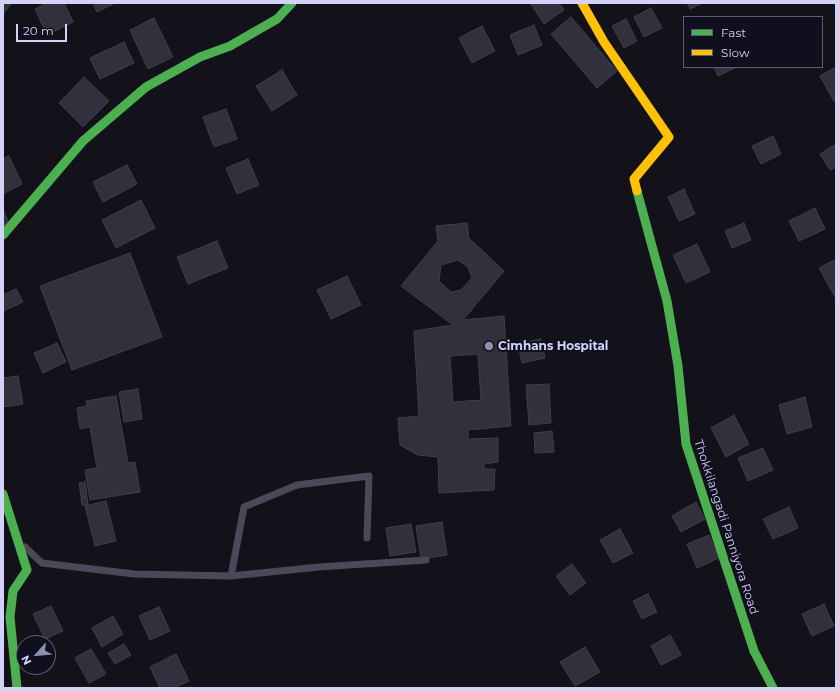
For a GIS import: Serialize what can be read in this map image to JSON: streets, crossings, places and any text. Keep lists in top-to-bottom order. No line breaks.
{"streets":{"street":["Thokkilangadi Panniyora Road"]},"places":["Cimhans Hospital"],"legend":["Fast","Slow"],"scale_bar":"20 m","north":"bottom left"}
